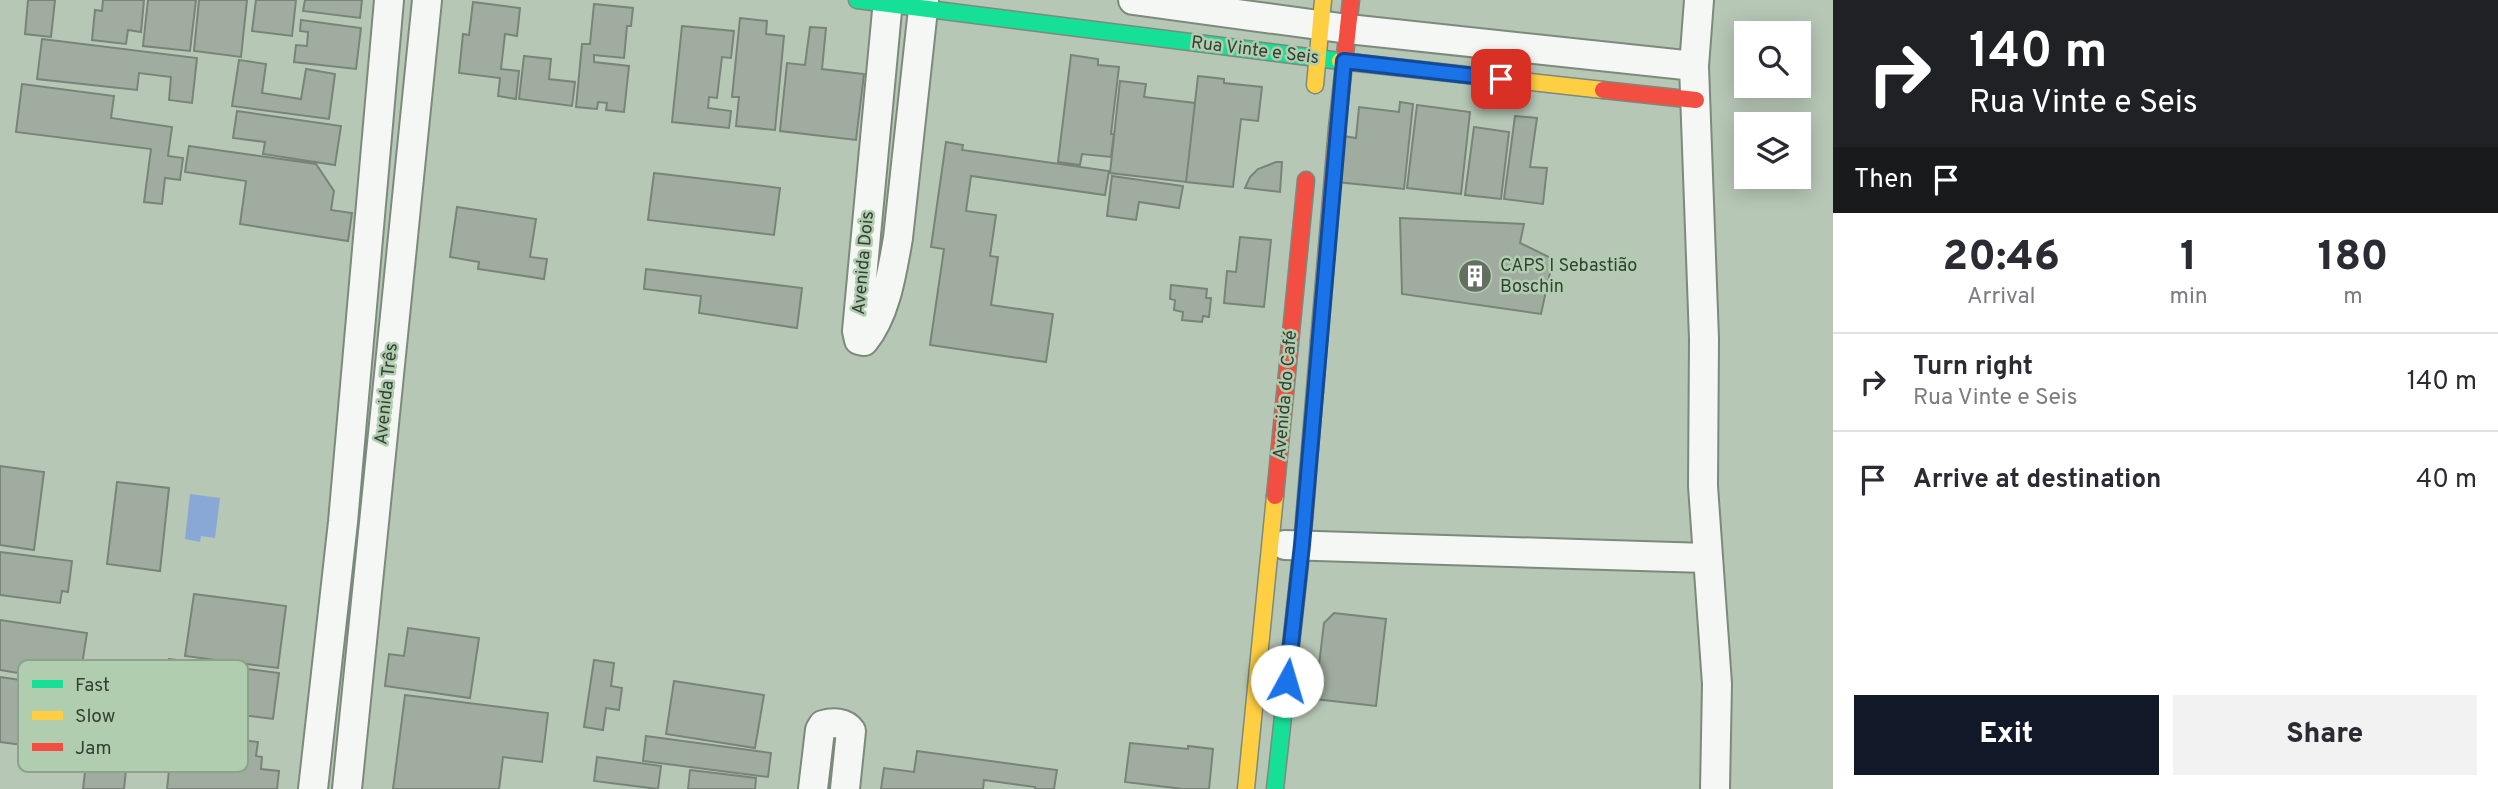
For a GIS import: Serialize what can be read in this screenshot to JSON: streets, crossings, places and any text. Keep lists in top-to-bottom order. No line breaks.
{"streets":{"main road":["Rua Vinte e Seis","Avenida do Café"],"street":["Avenida Dois","Avenida Três"]},"crossings":[["Rua Vinte e Seis","Avenida Dois"],["Rua Vinte e Seis","Avenida do Café"]],"places":{"building":["CAPS I Sebastião Boschin"]},"legend":["Fast","Slow","Jam"],"page":{"turn":["140 m","Rua Vinte e Seis"],"then":"Then","eta":["20:46","Arrival","1","min","180","m"],"list":[{"name":"Turn right","note":"Rua Vinte e Seis","value":"140 m"},{"name":"Arrive at destination","value":"40 m"}],"buttons":["Exit","Share"]}}
